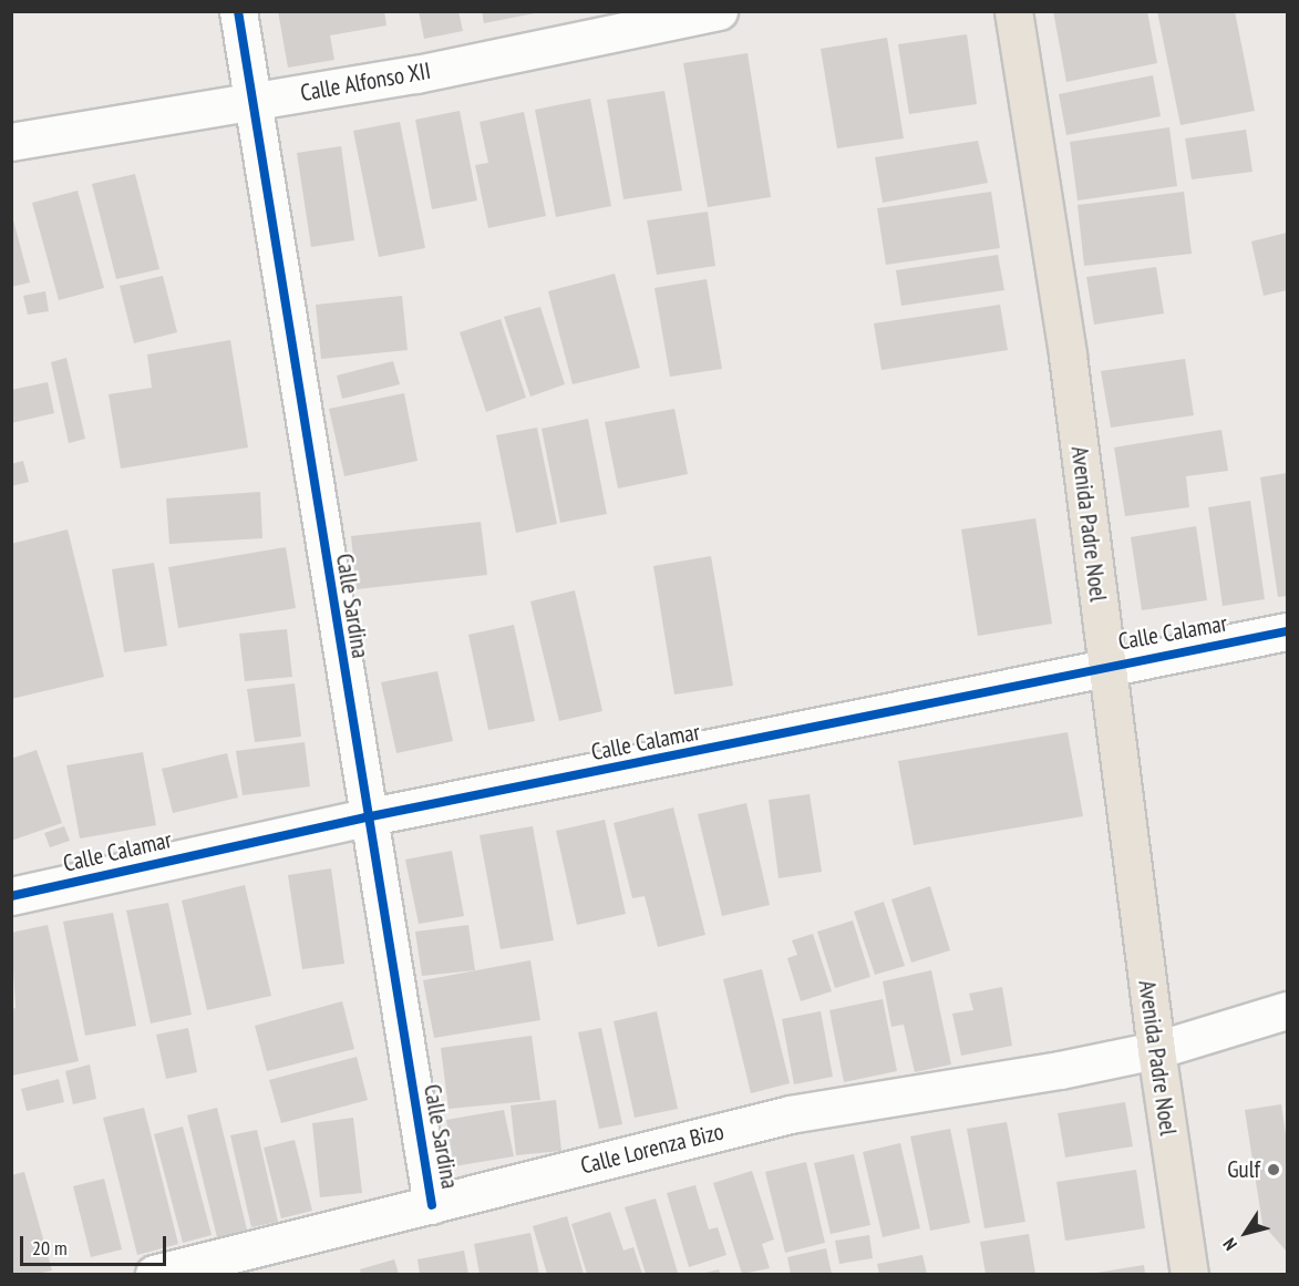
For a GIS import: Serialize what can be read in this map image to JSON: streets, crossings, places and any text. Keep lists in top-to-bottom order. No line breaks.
{"streets":{"main road":["Avenida Padre Noel"],"street":["Calle Alfonso XII","Calle Sardina","Calle Calamar","Calle Lorenza Bizo"]},"crossings":[["Calle Alfonso XII","Calle Sardina"],["Avenida Padre Noel","Calle Calamar"],["Avenida Padre Noel","Calle Lorenza Bizo"],["Calle Sardina","Calle Calamar"],["Calle Sardina","Calle Lorenza Bizo"]],"places":["Gulf"],"scale_bar":"20 m","north":"bottom left"}
